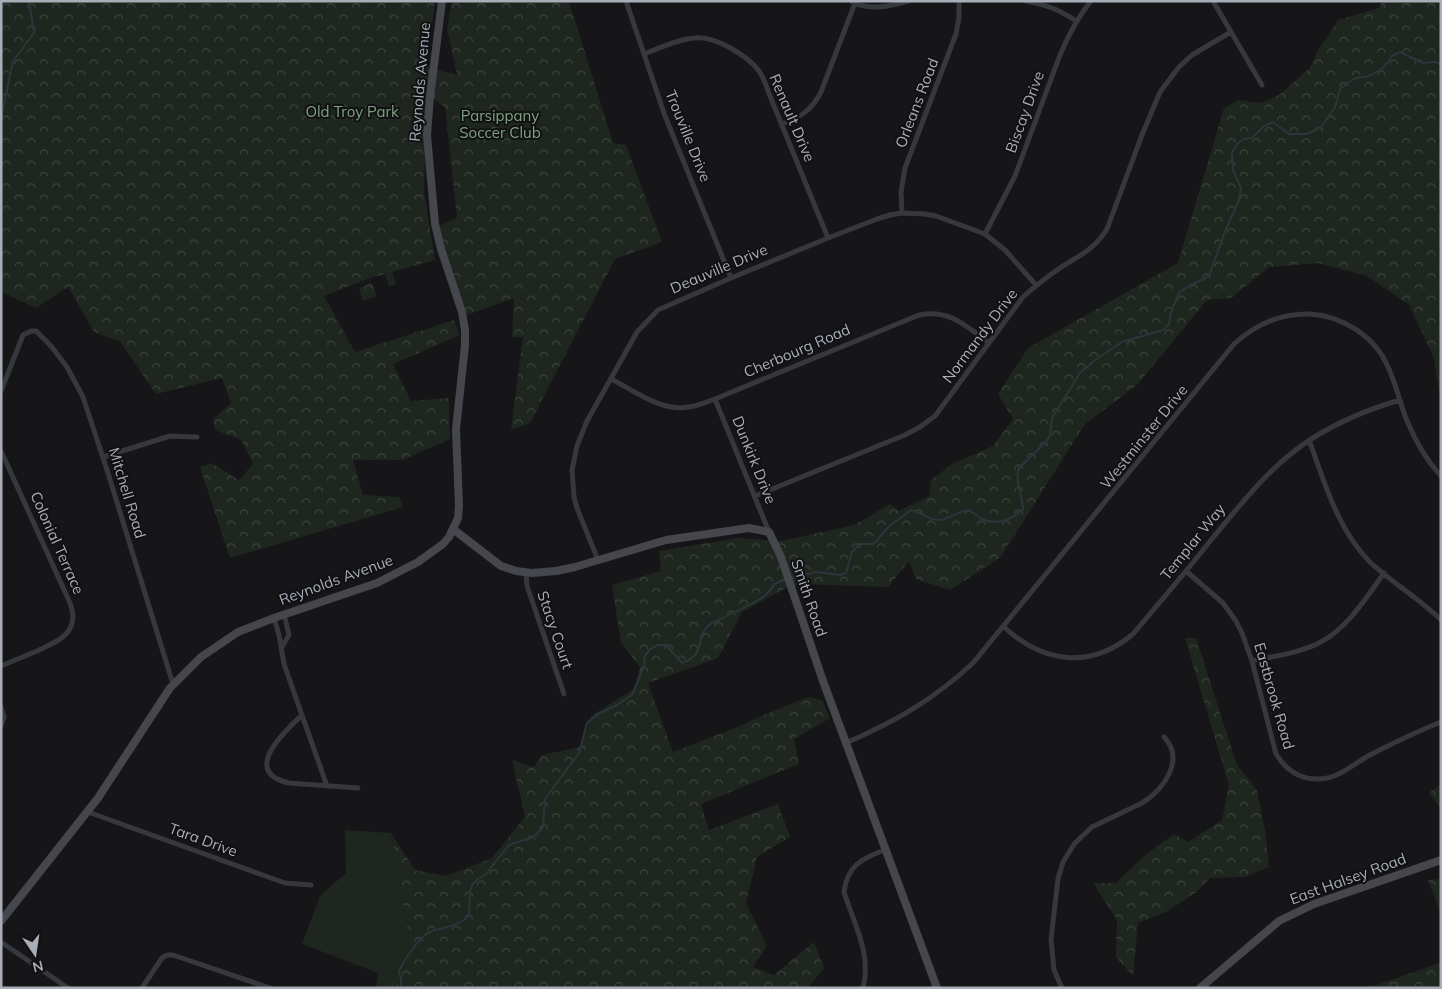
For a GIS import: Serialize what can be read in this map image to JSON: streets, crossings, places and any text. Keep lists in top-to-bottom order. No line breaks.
{"streets":{"street":["Reynolds Avenue","Orleans Road","Biscay Drive","Renault Drive","Trouville Drive","Deauville Drive","Normandy Drive","Cherbourg Road","Westminster Drive","Dunkirk Drive","Mitchell Road","Templar Way","Colonial Terrace","Smith Road","Stacy Court","Eastbrook Road","Tara Drive","East Halsey Road"]},"crossings":[["Reynolds Avenue","Mitchell Road"],["Reynolds Avenue","Tara Drive"],["Orleans Road","Deauville Drive"],["Biscay Drive","Deauville Drive"],["Renault Drive","Trouville Drive"],["Renault Drive","Deauville Drive"],["Trouville Drive","Deauville Drive"],["Deauville Drive","Normandy Drive"],["Deauville Drive","Cherbourg Road"],["Normandy Drive","Cherbourg Road"],["Normandy Drive","Dunkirk Drive"],["Cherbourg Road","Dunkirk Drive"],["Westminster Drive","Templar Way"],["Westminster Drive","Smith Road"],["Dunkirk Drive","Smith Road"],["Templar Way","Eastbrook Road"]],"parks":["Old Troy Park","Parsippany Soccer Club"],"north":"bottom"}
